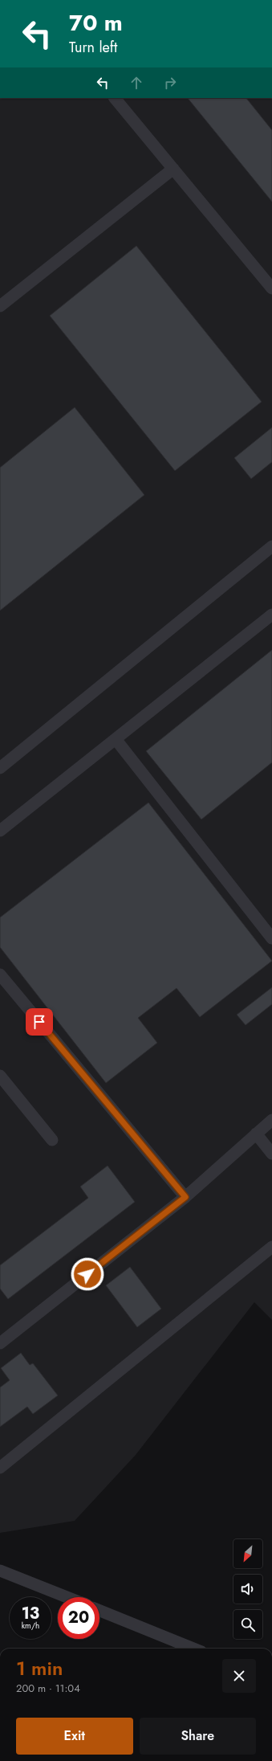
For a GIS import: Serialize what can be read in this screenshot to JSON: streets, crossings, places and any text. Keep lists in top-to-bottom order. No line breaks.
{"north":"bottom left","page":{"turn":["70 m","Turn left"],"speed":"13 km/h","limit":"20","heading":["1 min","200 m · 11:04"],"buttons":["Exit","Share"]}}
